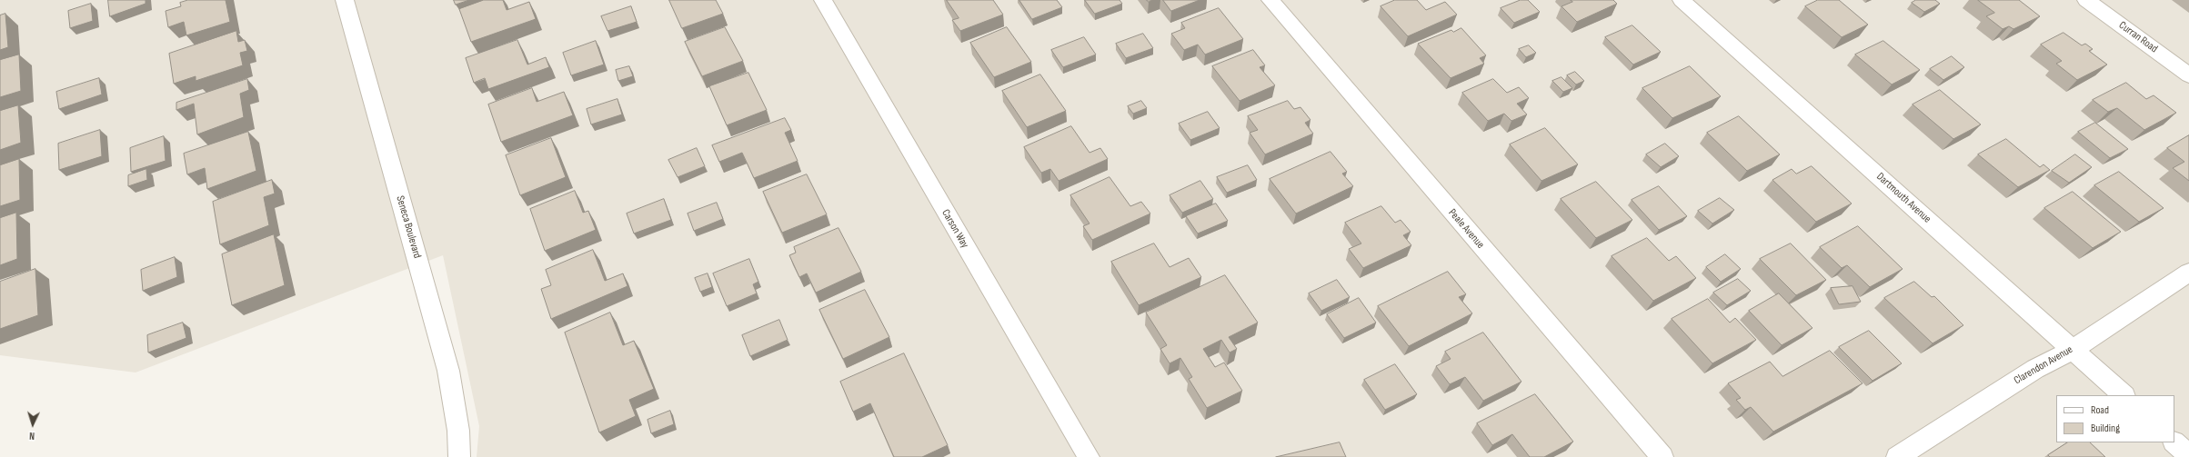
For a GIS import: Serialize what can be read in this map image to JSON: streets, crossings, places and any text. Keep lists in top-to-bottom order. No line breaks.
{"streets":{"street":["Curran Road","Dartmouth Avenue","Seneca Boulevard","Carson Way","Peale Avenue","Clarendon Avenue"]},"crossings":[["Dartmouth Avenue","Clarendon Avenue"]],"legend":["Road","Building"],"north":"bottom"}
